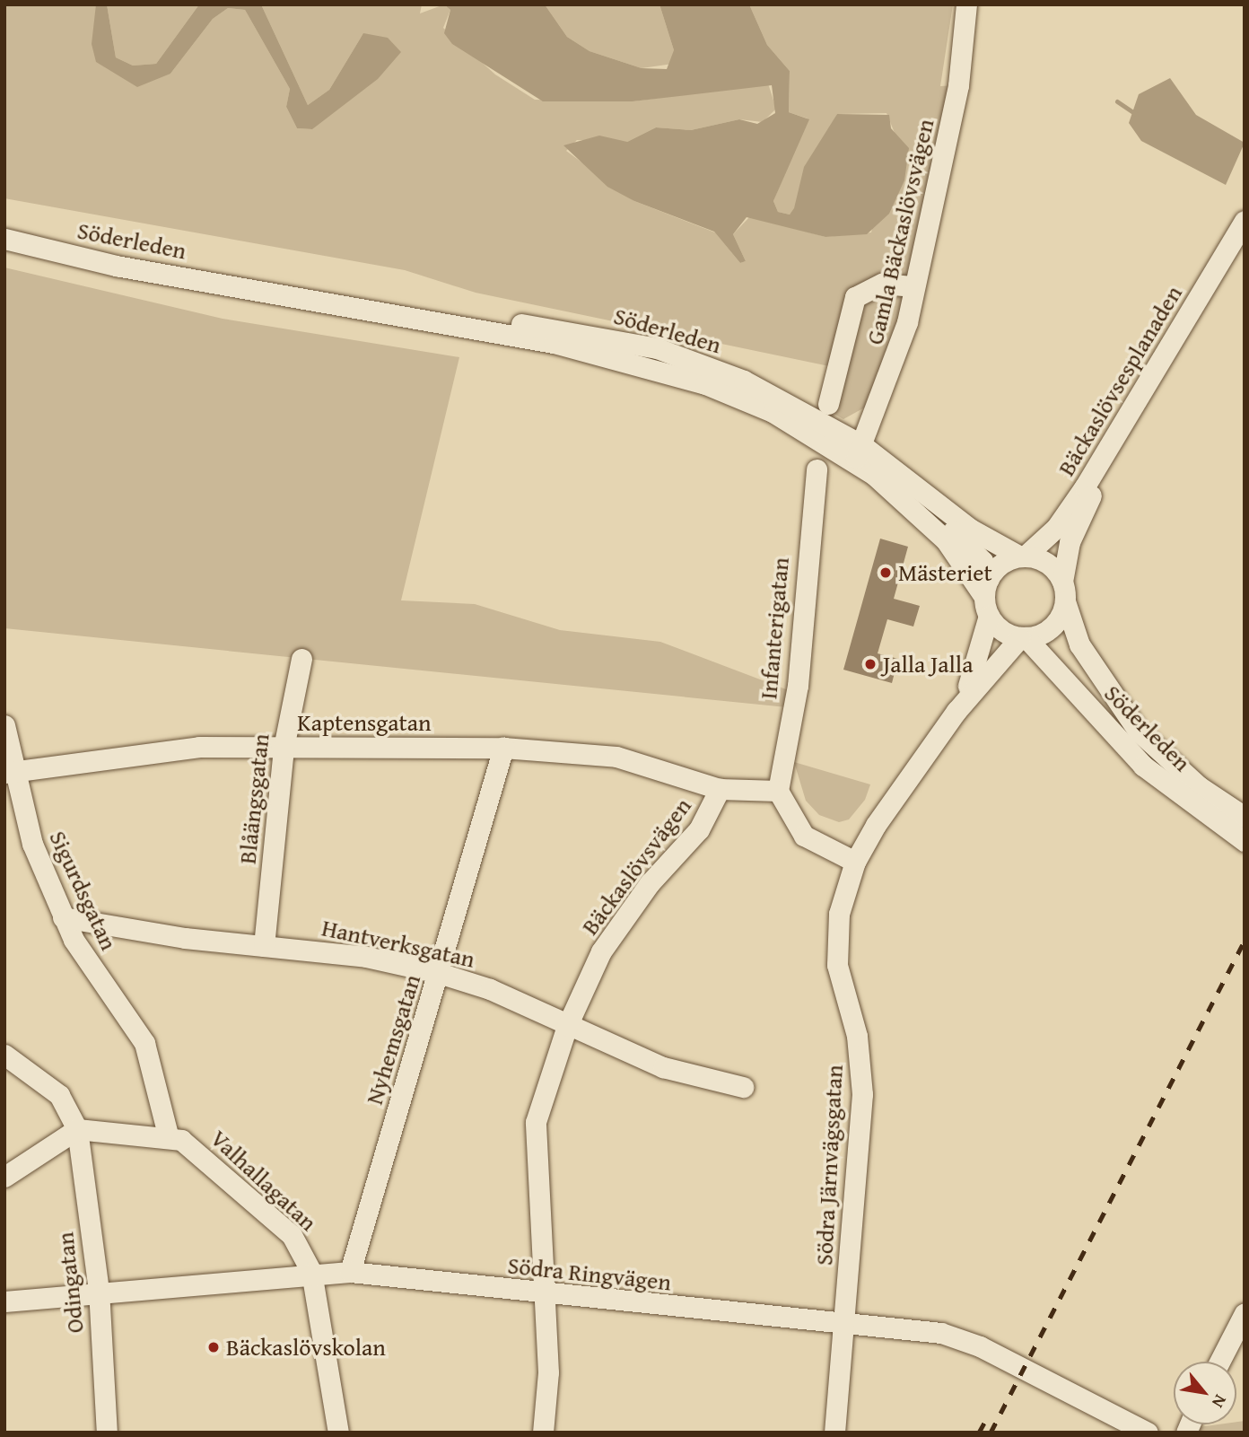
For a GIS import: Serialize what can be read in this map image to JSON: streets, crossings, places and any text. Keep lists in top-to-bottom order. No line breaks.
{"streets":{"street":["Gamla Bäckaslövsvägen","Söderleden","Bäckaslövsesplanaden","Infanterigatan","Kaptensgatan","Blåängsgatan","Bäckaslövsvägen","Sigurdsgatan","Hantverksgatan","Nyhemsgatan","Södra Järnvägsgatan","Valhallagatan","Södra Ringvägen","Odingatan"]},"crossings":[["Gamla Bäckaslövsvägen","Söderleden"],["Söderleden","Bäckaslövsesplanaden"],["Söderleden","Södra Järnvägsgatan"],["Bäckaslövsesplanaden","Södra Järnvägsgatan"],["Infanterigatan","Bäckaslövsvägen"],["Kaptensgatan","Blåängsgatan"],["Kaptensgatan","Bäckaslövsvägen"],["Kaptensgatan","Sigurdsgatan"],["Kaptensgatan","Nyhemsgatan"],["Blåängsgatan","Hantverksgatan"],["Bäckaslövsvägen","Hantverksgatan"],["Bäckaslövsvägen","Södra Ringvägen"],["Sigurdsgatan","Hantverksgatan"],["Sigurdsgatan","Valhallagatan"],["Hantverksgatan","Nyhemsgatan"],["Nyhemsgatan","Södra Ringvägen"],["Södra Järnvägsgatan","Södra Ringvägen"],["Valhallagatan","Södra Ringvägen"],["Valhallagatan","Odingatan"],["Södra Ringvägen","Odingatan"]],"places":["Mästeriet","Jalla Jalla","Bäckaslövskolan"],"north":"bottom right"}
